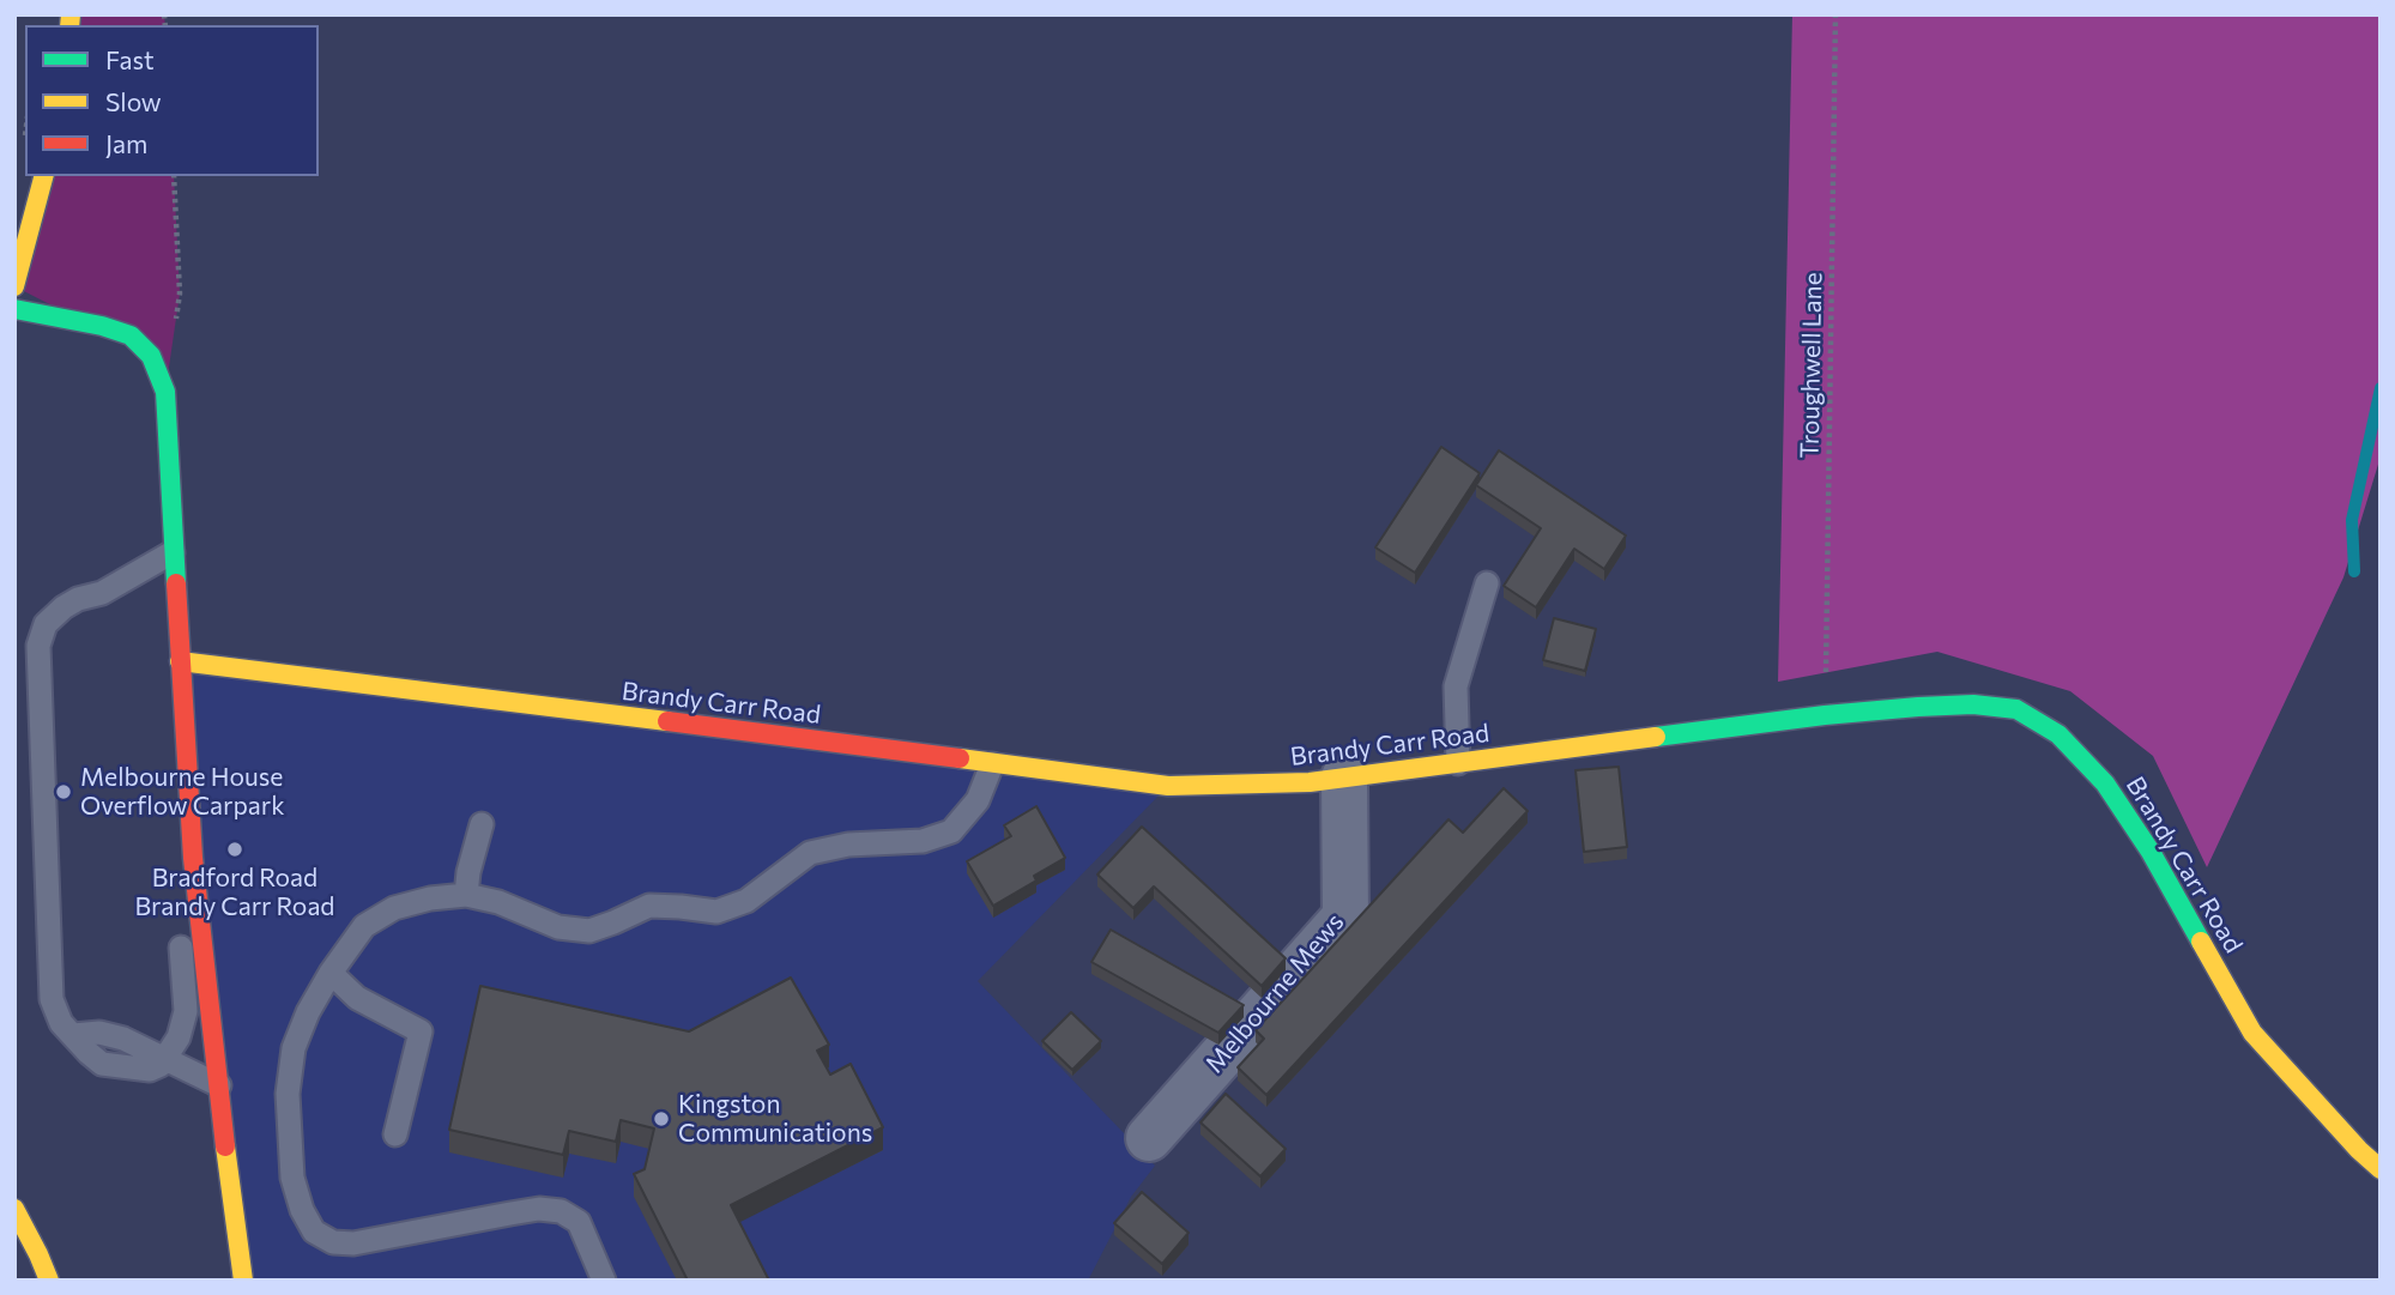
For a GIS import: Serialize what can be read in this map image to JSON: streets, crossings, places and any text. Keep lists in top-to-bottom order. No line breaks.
{"streets":{"main road":["Brandy Carr Road"],"street":["Melbourne Mews"],"path":["Troughwell Lane"]},"crossings":[["Troughwell Lane","Brandy Carr Road"],["Brandy Carr Road","Melbourne Mews"]],"places":["Melbourne House Overflow Carpark","Bradford Road Brandy Carr Road","Kingston Communications"],"legend":["Fast","Slow","Jam"]}
